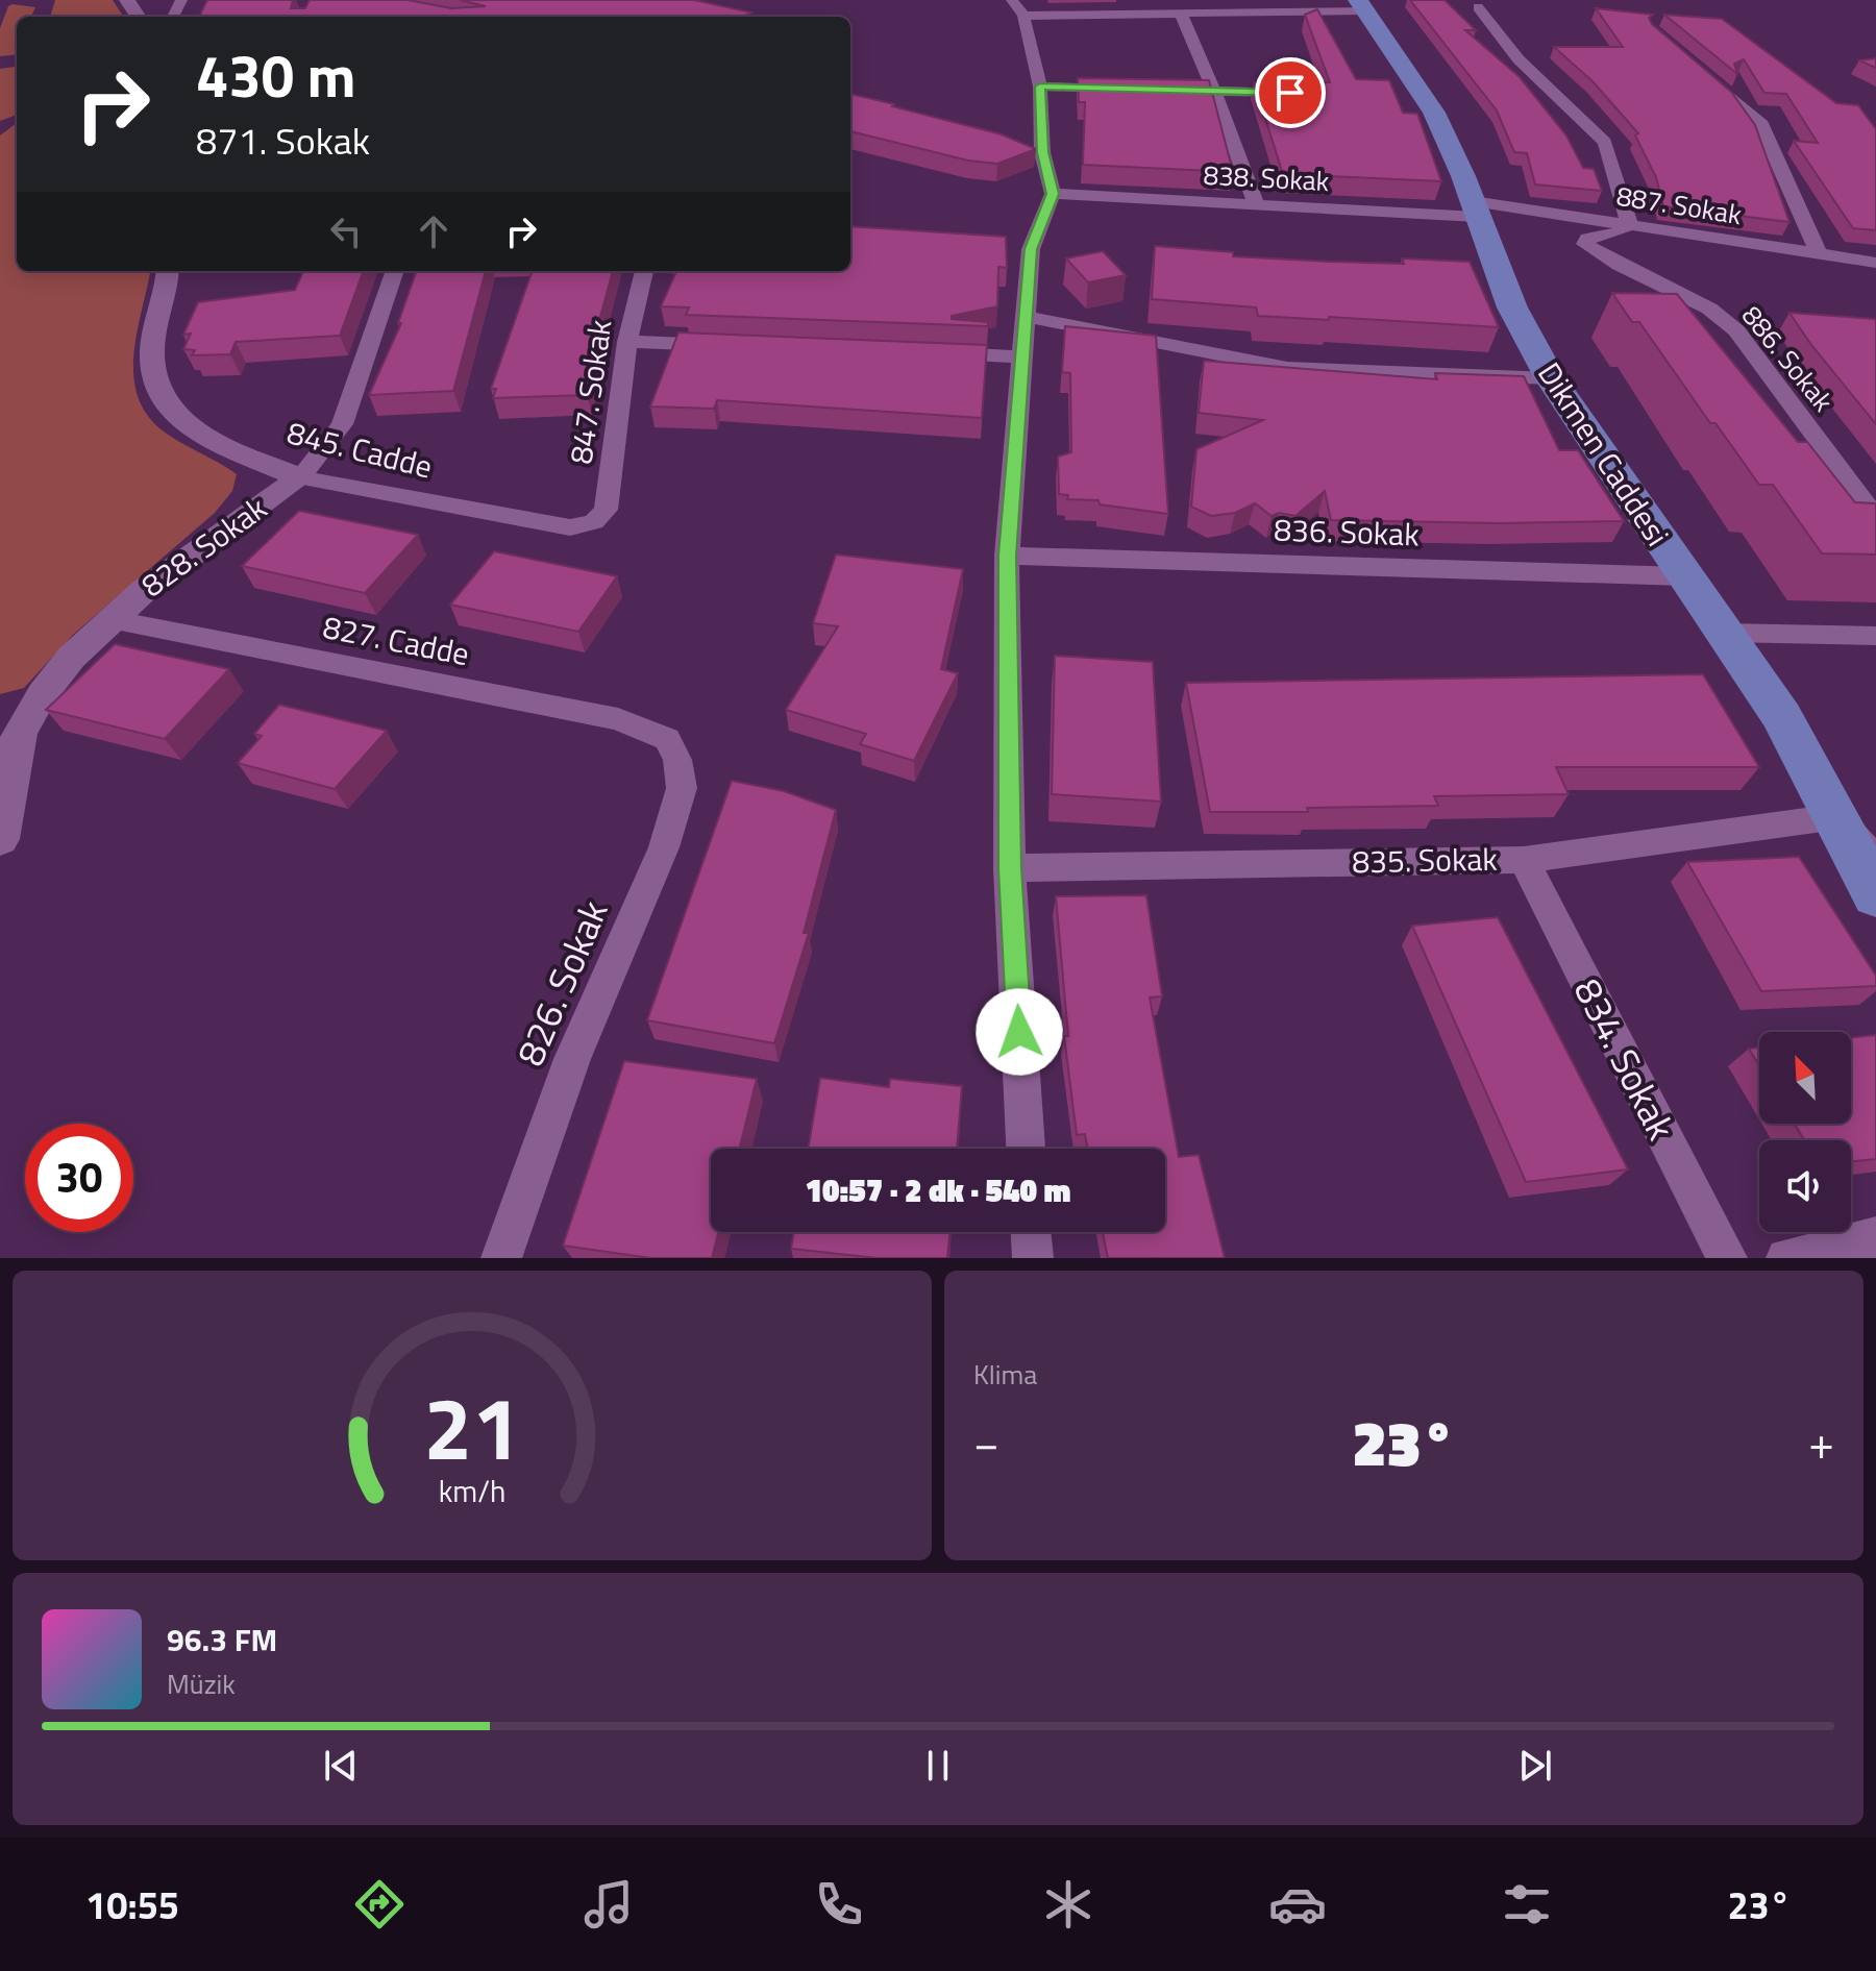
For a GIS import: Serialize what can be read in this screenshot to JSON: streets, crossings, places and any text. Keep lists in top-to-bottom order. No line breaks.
{"streets":{"main road":["Dikmen Caddesi"],"street":["838. Sokak","887. Sokak","886. Sokak","847. Sokak","845. Cadde","836. Sokak","828. Sokak","827. Cadde","835. Sokak","826. Sokak","834. Sokak"]},"crossings":[["838. Sokak","887. Sokak"],["838. Sokak","Dikmen Caddesi"],["887. Sokak","886. Sokak"],["887. Sokak","Dikmen Caddesi"],["847. Sokak","845. Cadde"],["845. Cadde","828. Sokak"],["Dikmen Caddesi","836. Sokak"],["Dikmen Caddesi","835. Sokak"],["828. Sokak","827. Cadde"],["827. Cadde","826. Sokak"],["835. Sokak","834. Sokak"]],"north":"top left","page":{"turn":["430 m","871. Sokak"],"limit":"30","trip":"10:57 · 2 dk · 540 m","tile":"Klima","heat":["−","23°","+"],"song":["96.3 FM","Müzik"],"tabs":["10:55","23°"],"gauge":["21","km/h"]}}
